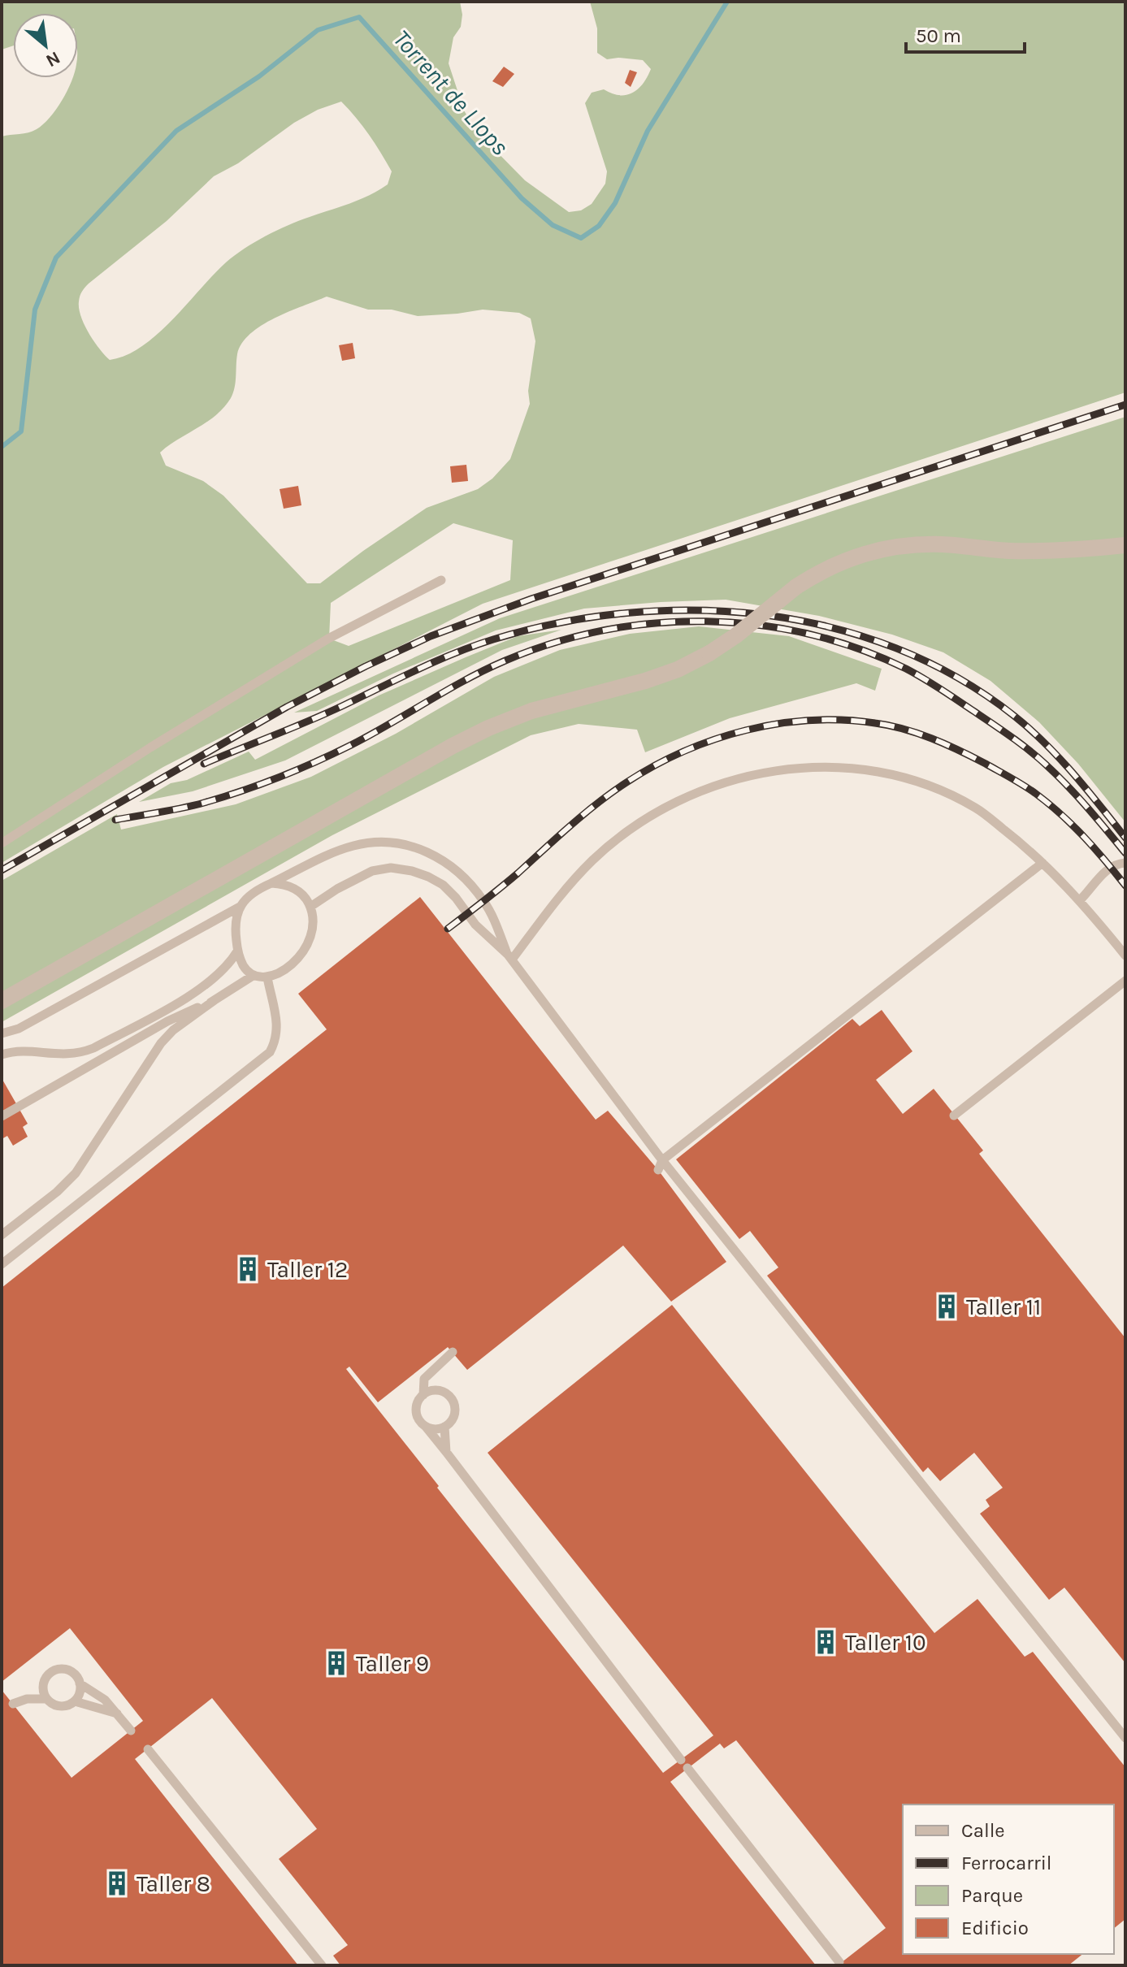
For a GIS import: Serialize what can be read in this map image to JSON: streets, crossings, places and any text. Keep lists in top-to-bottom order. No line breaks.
{"water":["Torrent de Llops"],"places":{"building":["Taller 12","Taller 11","Taller 10","Taller 9","Taller 8"]},"legend":["Calle","Ferrocarril","Parque","Edificio"],"scale_bar":"50 m","north":"bottom right"}
